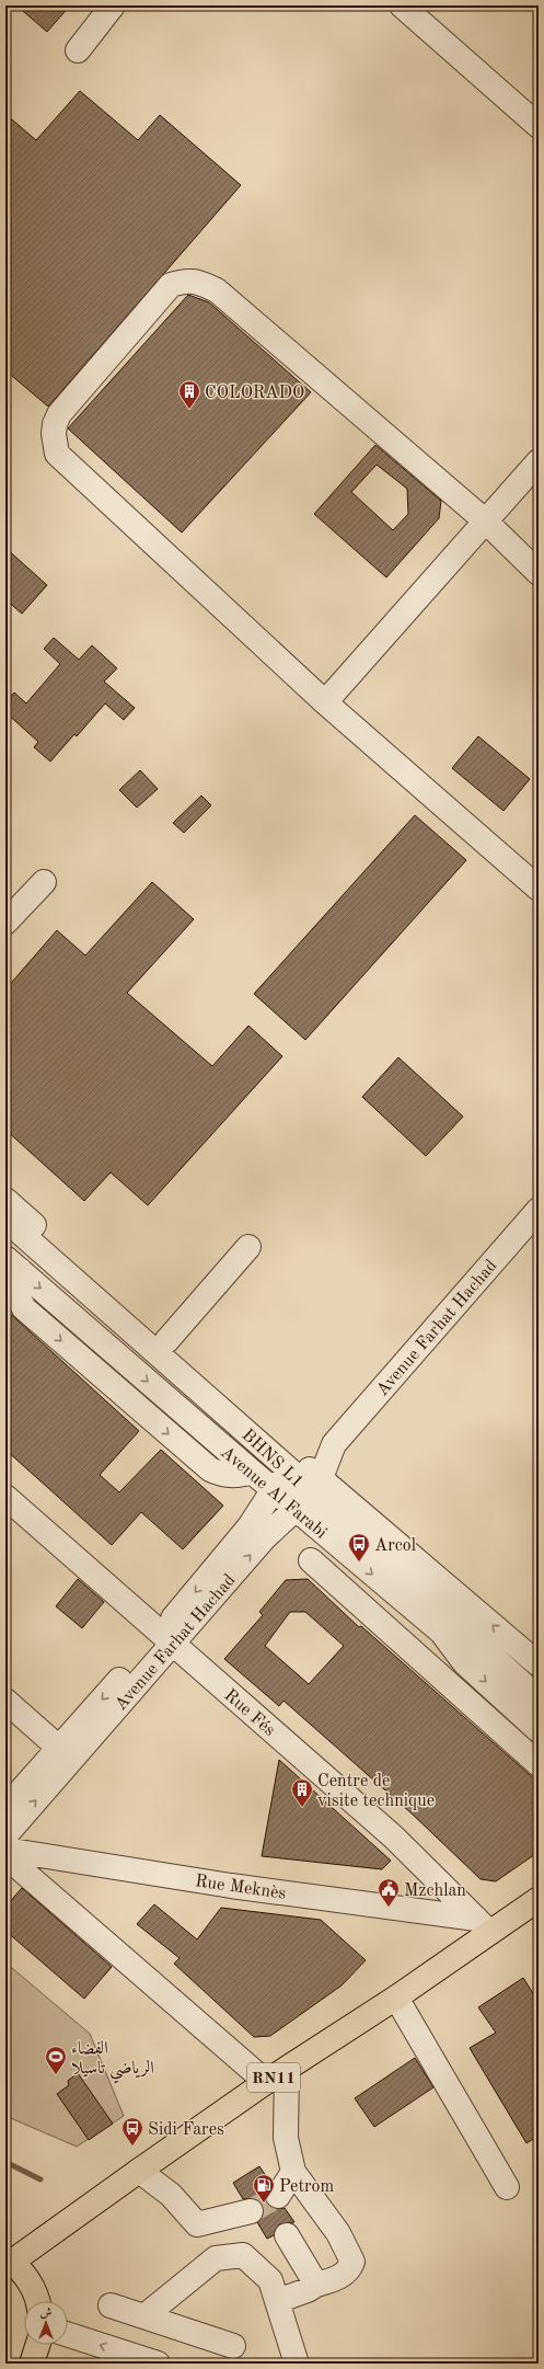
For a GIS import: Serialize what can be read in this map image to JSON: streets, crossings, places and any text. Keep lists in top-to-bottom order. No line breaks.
{"streets":{"main road":["RN11"],"street":["Avenue Farhat Hachad","BHNS L1","Avenue Al Farabi","Rue Fés","Rue Meknès"]},"crossings":[["Avenue Farhat Hachad","BHNS L1"],["Avenue Farhat Hachad","Avenue Al Farabi"],["Avenue Farhat Hachad","Rue Fés"],["BHNS L1","Avenue Al Farabi"],["Rue Fés","Rue Meknès"],["Rue Fés","RN11"],["Rue Meknès","RN11"]],"places":{"building":["COLORADO","Centre de visite technique"],"bus stop":["Arcol","Sidi Fares"],"public building":["Mzchlan"],"sports":["الفضاء الرياضي تاسيلا"],"fuel station":["Petrom"]},"north":"top"}
